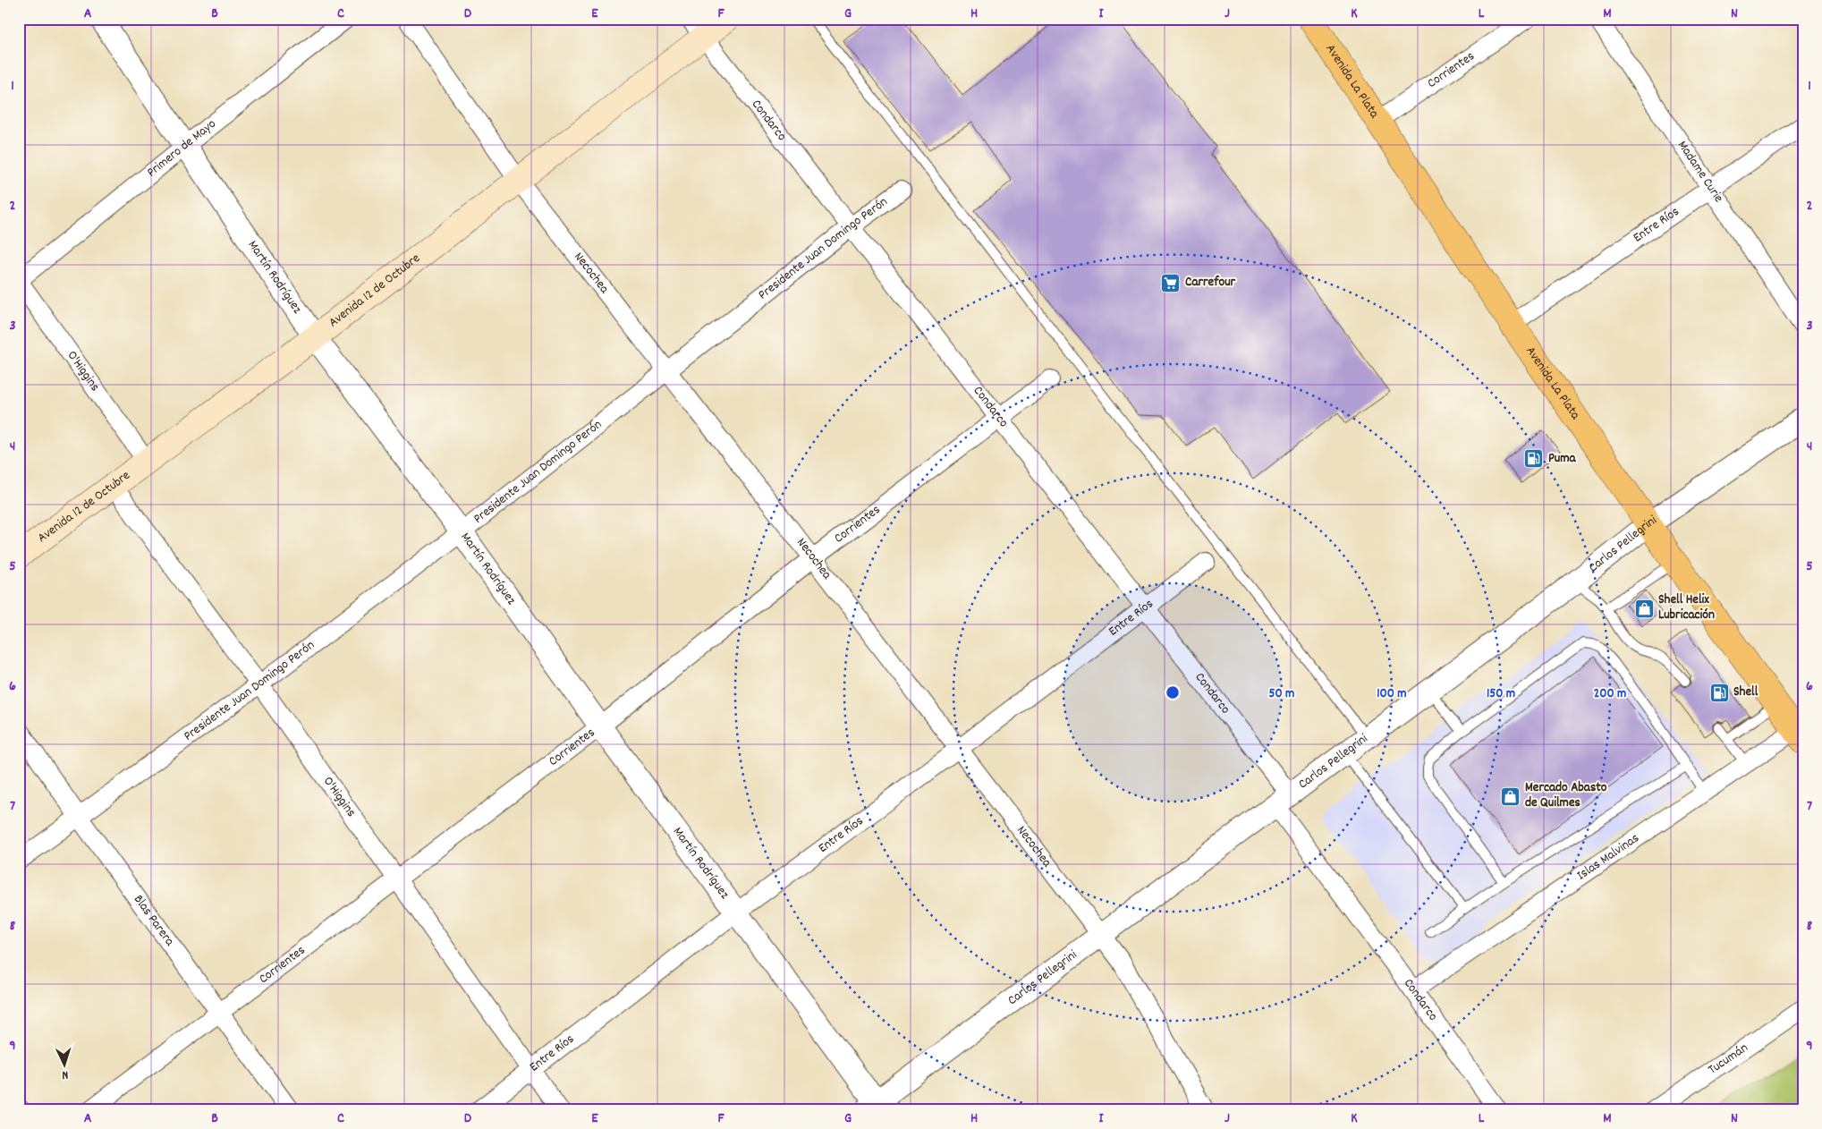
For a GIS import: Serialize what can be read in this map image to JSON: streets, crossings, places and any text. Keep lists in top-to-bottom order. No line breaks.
{"streets":{"main road":["Avenida La Plata","Avenida 12 de Octubre"],"street":["Corrientes","Condarco","Primero de Mayo","Madame Curie","Entre Ríos","Presidente Juan Domingo Perón","Necochea","Martín Rodríguez","O'Higgins","Carlos Pellegrini","Islas Malvinas","Blas Parera","Tucumán"]},"crossings":[["Corrientes","Avenida La Plata"],["Corrientes","Condarco"],["Corrientes","Necochea"],["Corrientes","Martín Rodríguez"],["Corrientes","O'Higgins"],["Corrientes","Blas Parera"],["Avenida La Plata","Entre Ríos"],["Avenida La Plata","Carlos Pellegrini"],["Avenida La Plata","Islas Malvinas"],["Condarco","Entre Ríos"],["Condarco","Presidente Juan Domingo Perón"],["Condarco","Avenida 12 de Octubre"],["Condarco","Carlos Pellegrini"],["Condarco","Islas Malvinas"],["Primero de Mayo","Martín Rodríguez"],["Primero de Mayo","O'Higgins"],["Madame Curie","Entre Ríos"],["Entre Ríos","Necochea"],["Entre Ríos","Martín Rodríguez"],["Entre Ríos","O'Higgins"],["Presidente Juan Domingo Perón","Necochea"],["Presidente Juan Domingo Perón","Martín Rodríguez"],["Presidente Juan Domingo Perón","O'Higgins"],["Presidente Juan Domingo Perón","Blas Parera"],["Necochea","Avenida 12 de Octubre"],["Necochea","Carlos Pellegrini"],["Martín Rodríguez","Avenida 12 de Octubre"],["Martín Rodríguez","Carlos Pellegrini"],["Avenida 12 de Octubre","O'Higgins"]],"places":{"supermarket":["Carrefour"],"fuel station":["Puma","Shell"],"shop":["Shell Helix Lubricación","Mercado Abasto de Quilmes"]},"north":"bottom","grid":{"columns":["A","B","C","D","E","F","G","H","I","J","K","L","M","N"],"rows":["1","2","3","4","5","6","7","8","9"]},"rings":["50 m","100 m","150 m","200 m"]}
